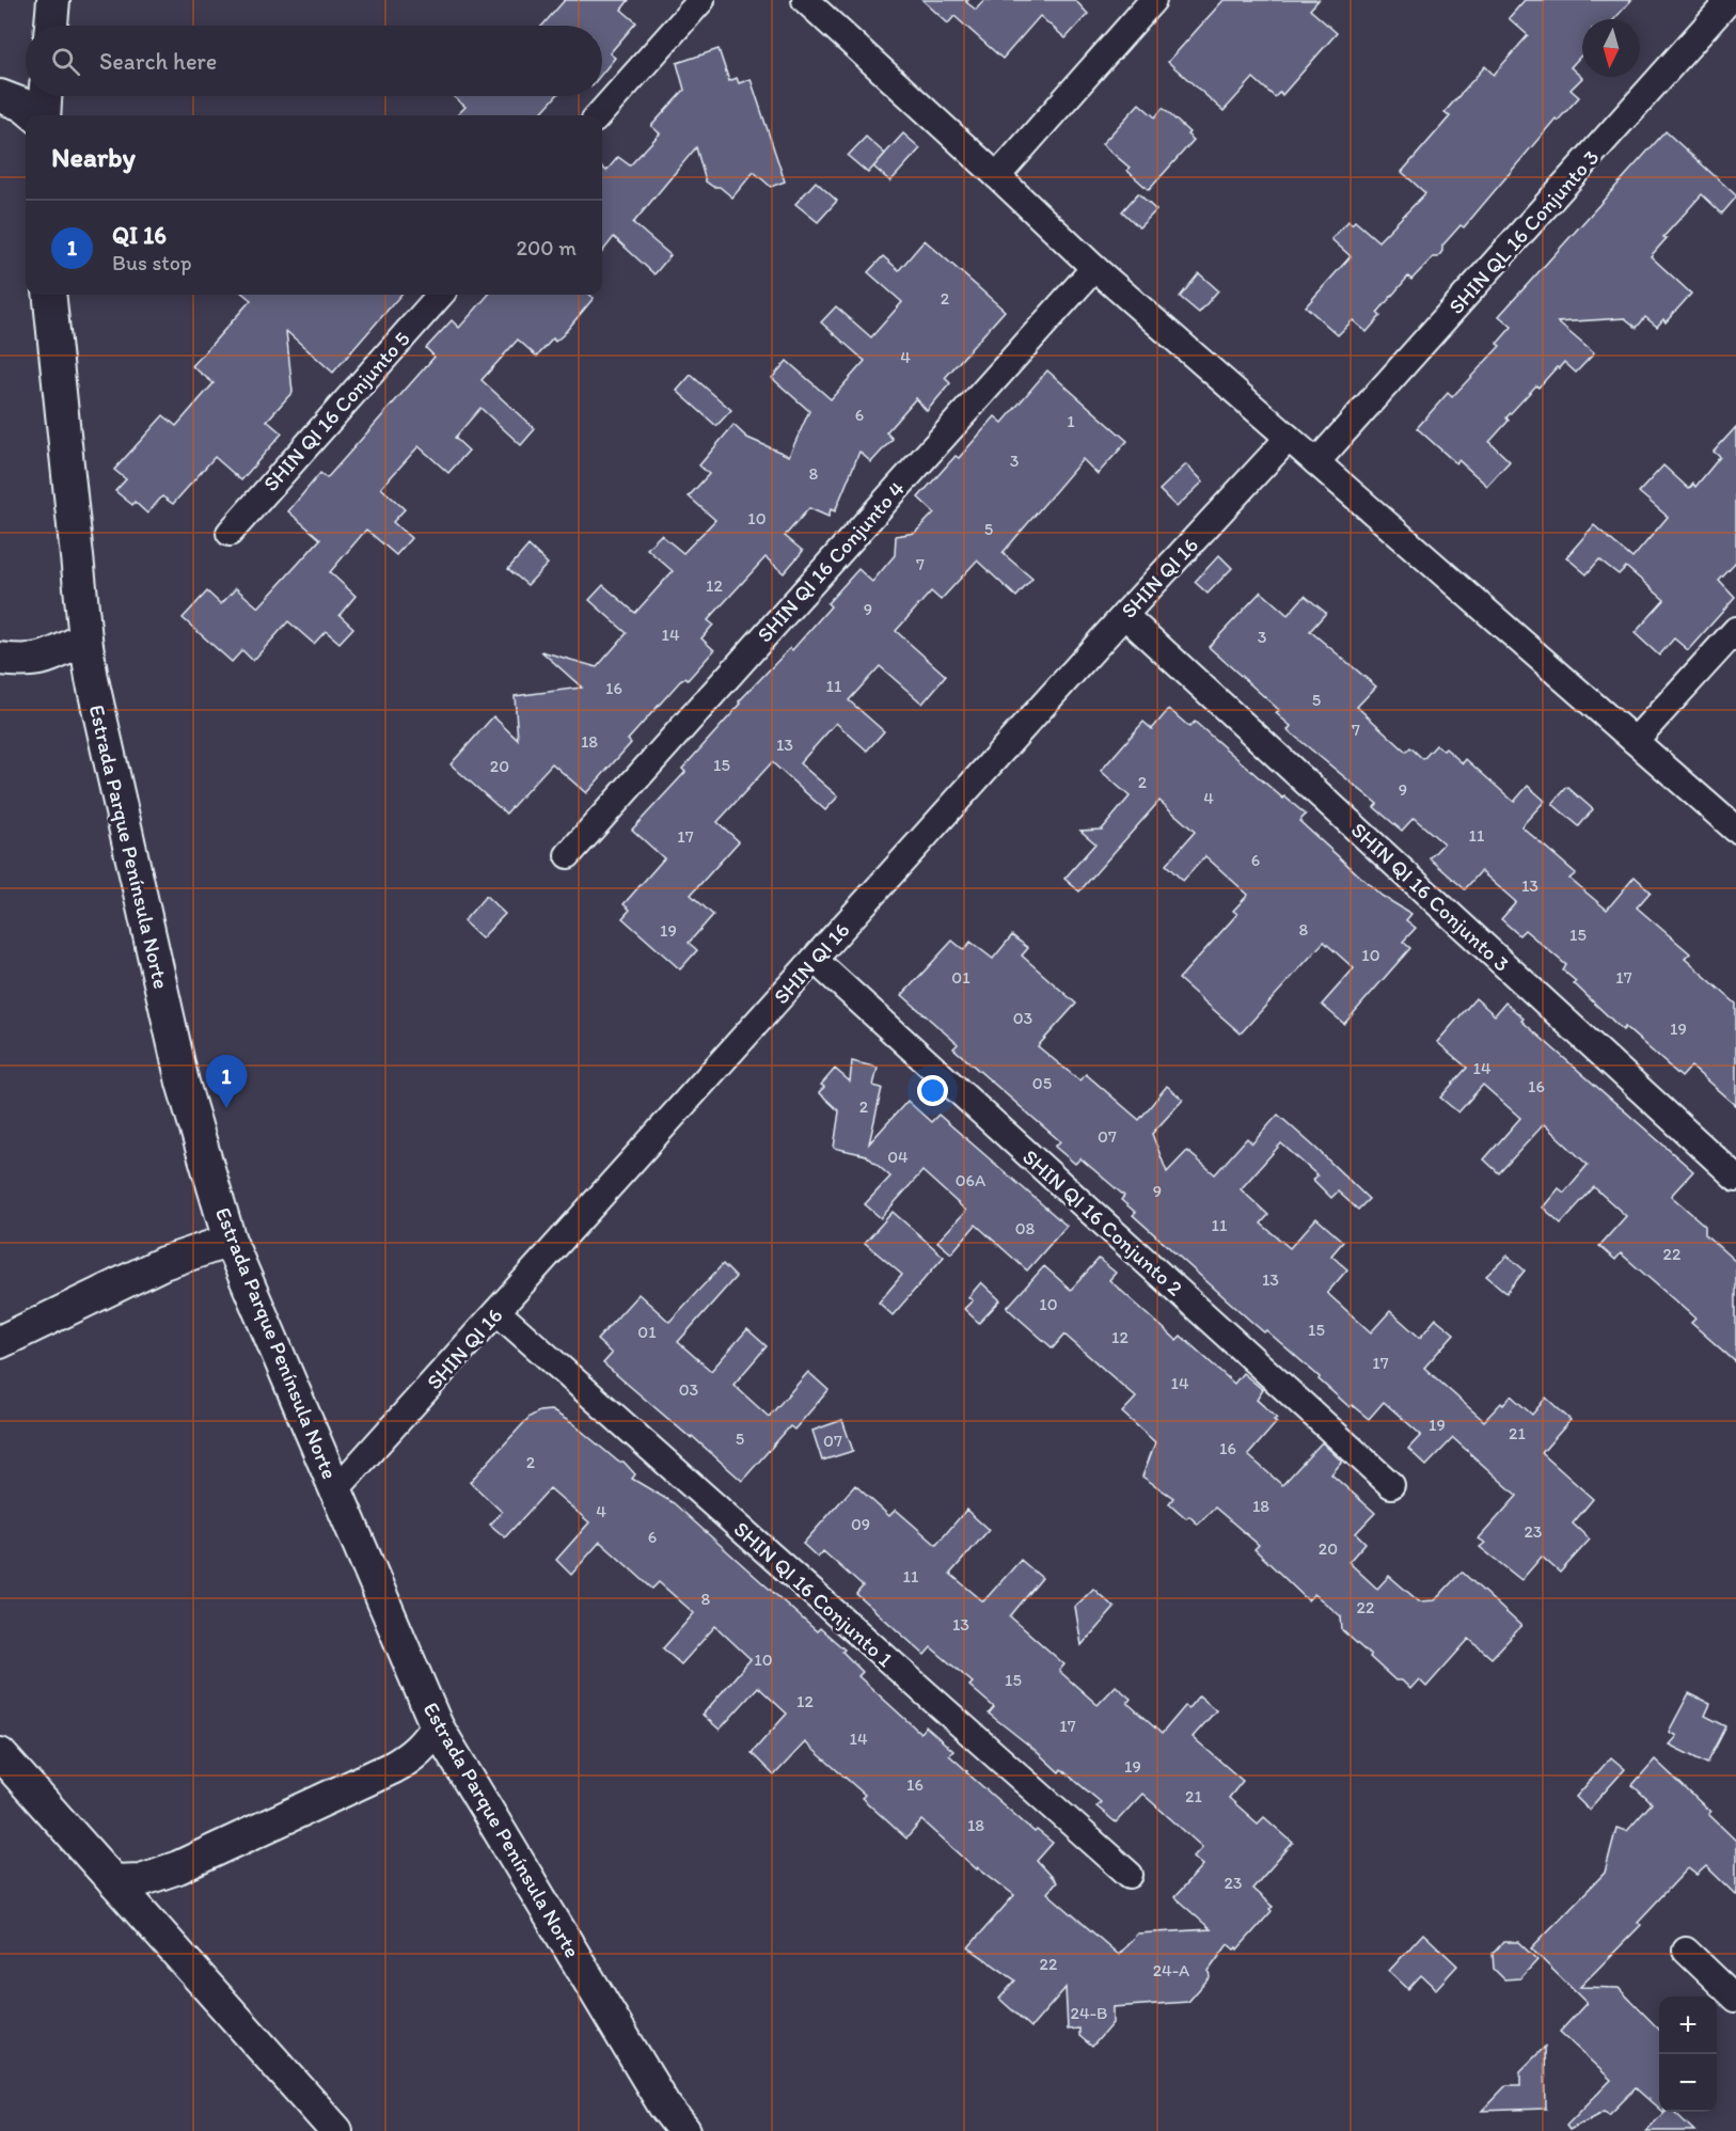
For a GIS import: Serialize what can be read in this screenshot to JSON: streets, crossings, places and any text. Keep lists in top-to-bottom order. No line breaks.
{"streets":{"main road":["Estrada Parque Península Norte"],"street":["SHIN QL 16 Conjunto 3","SHIN QI 16 Conjunto 5","SHIN QI 16 Conjunto 4","SHIN QI 16","SHIN QI 16 Conjunto 3","SHIN QI 16 Conjunto 2","SHIN QI 16 Conjunto 1"]},"crossings":[["SHIN QI 16","Estrada Parque Península Norte"],["SHIN QI 16","SHIN QI 16 Conjunto 3"],["SHIN QI 16","SHIN QI 16 Conjunto 2"],["SHIN QI 16","SHIN QI 16 Conjunto 1"]],"house_numbers":["2","4","6","1","3","8","10","5","7","12","9","14","3","11","16","5","7","18","13","15","20","2","9","4","11","17","6","13","8","19","15","10","01","17","03","19","14","05","16","2","07","04","06A","9","11","08","22","13","10","15","01","12","17","14","03","19","21","5","07","16","2","18","4","09","23","6","20","11","8","22","13","10","15","12","17","14","19","16","21","18","23","22","24-A","24-B"],"north":"bottom","page":{"search":"Search here","heading":"Nearby","list":[{"mark":"1","name":"QI 16","note":"Bus stop","value":"200 m"}],"pins":"1","map_buttons":["+","−"]}}
